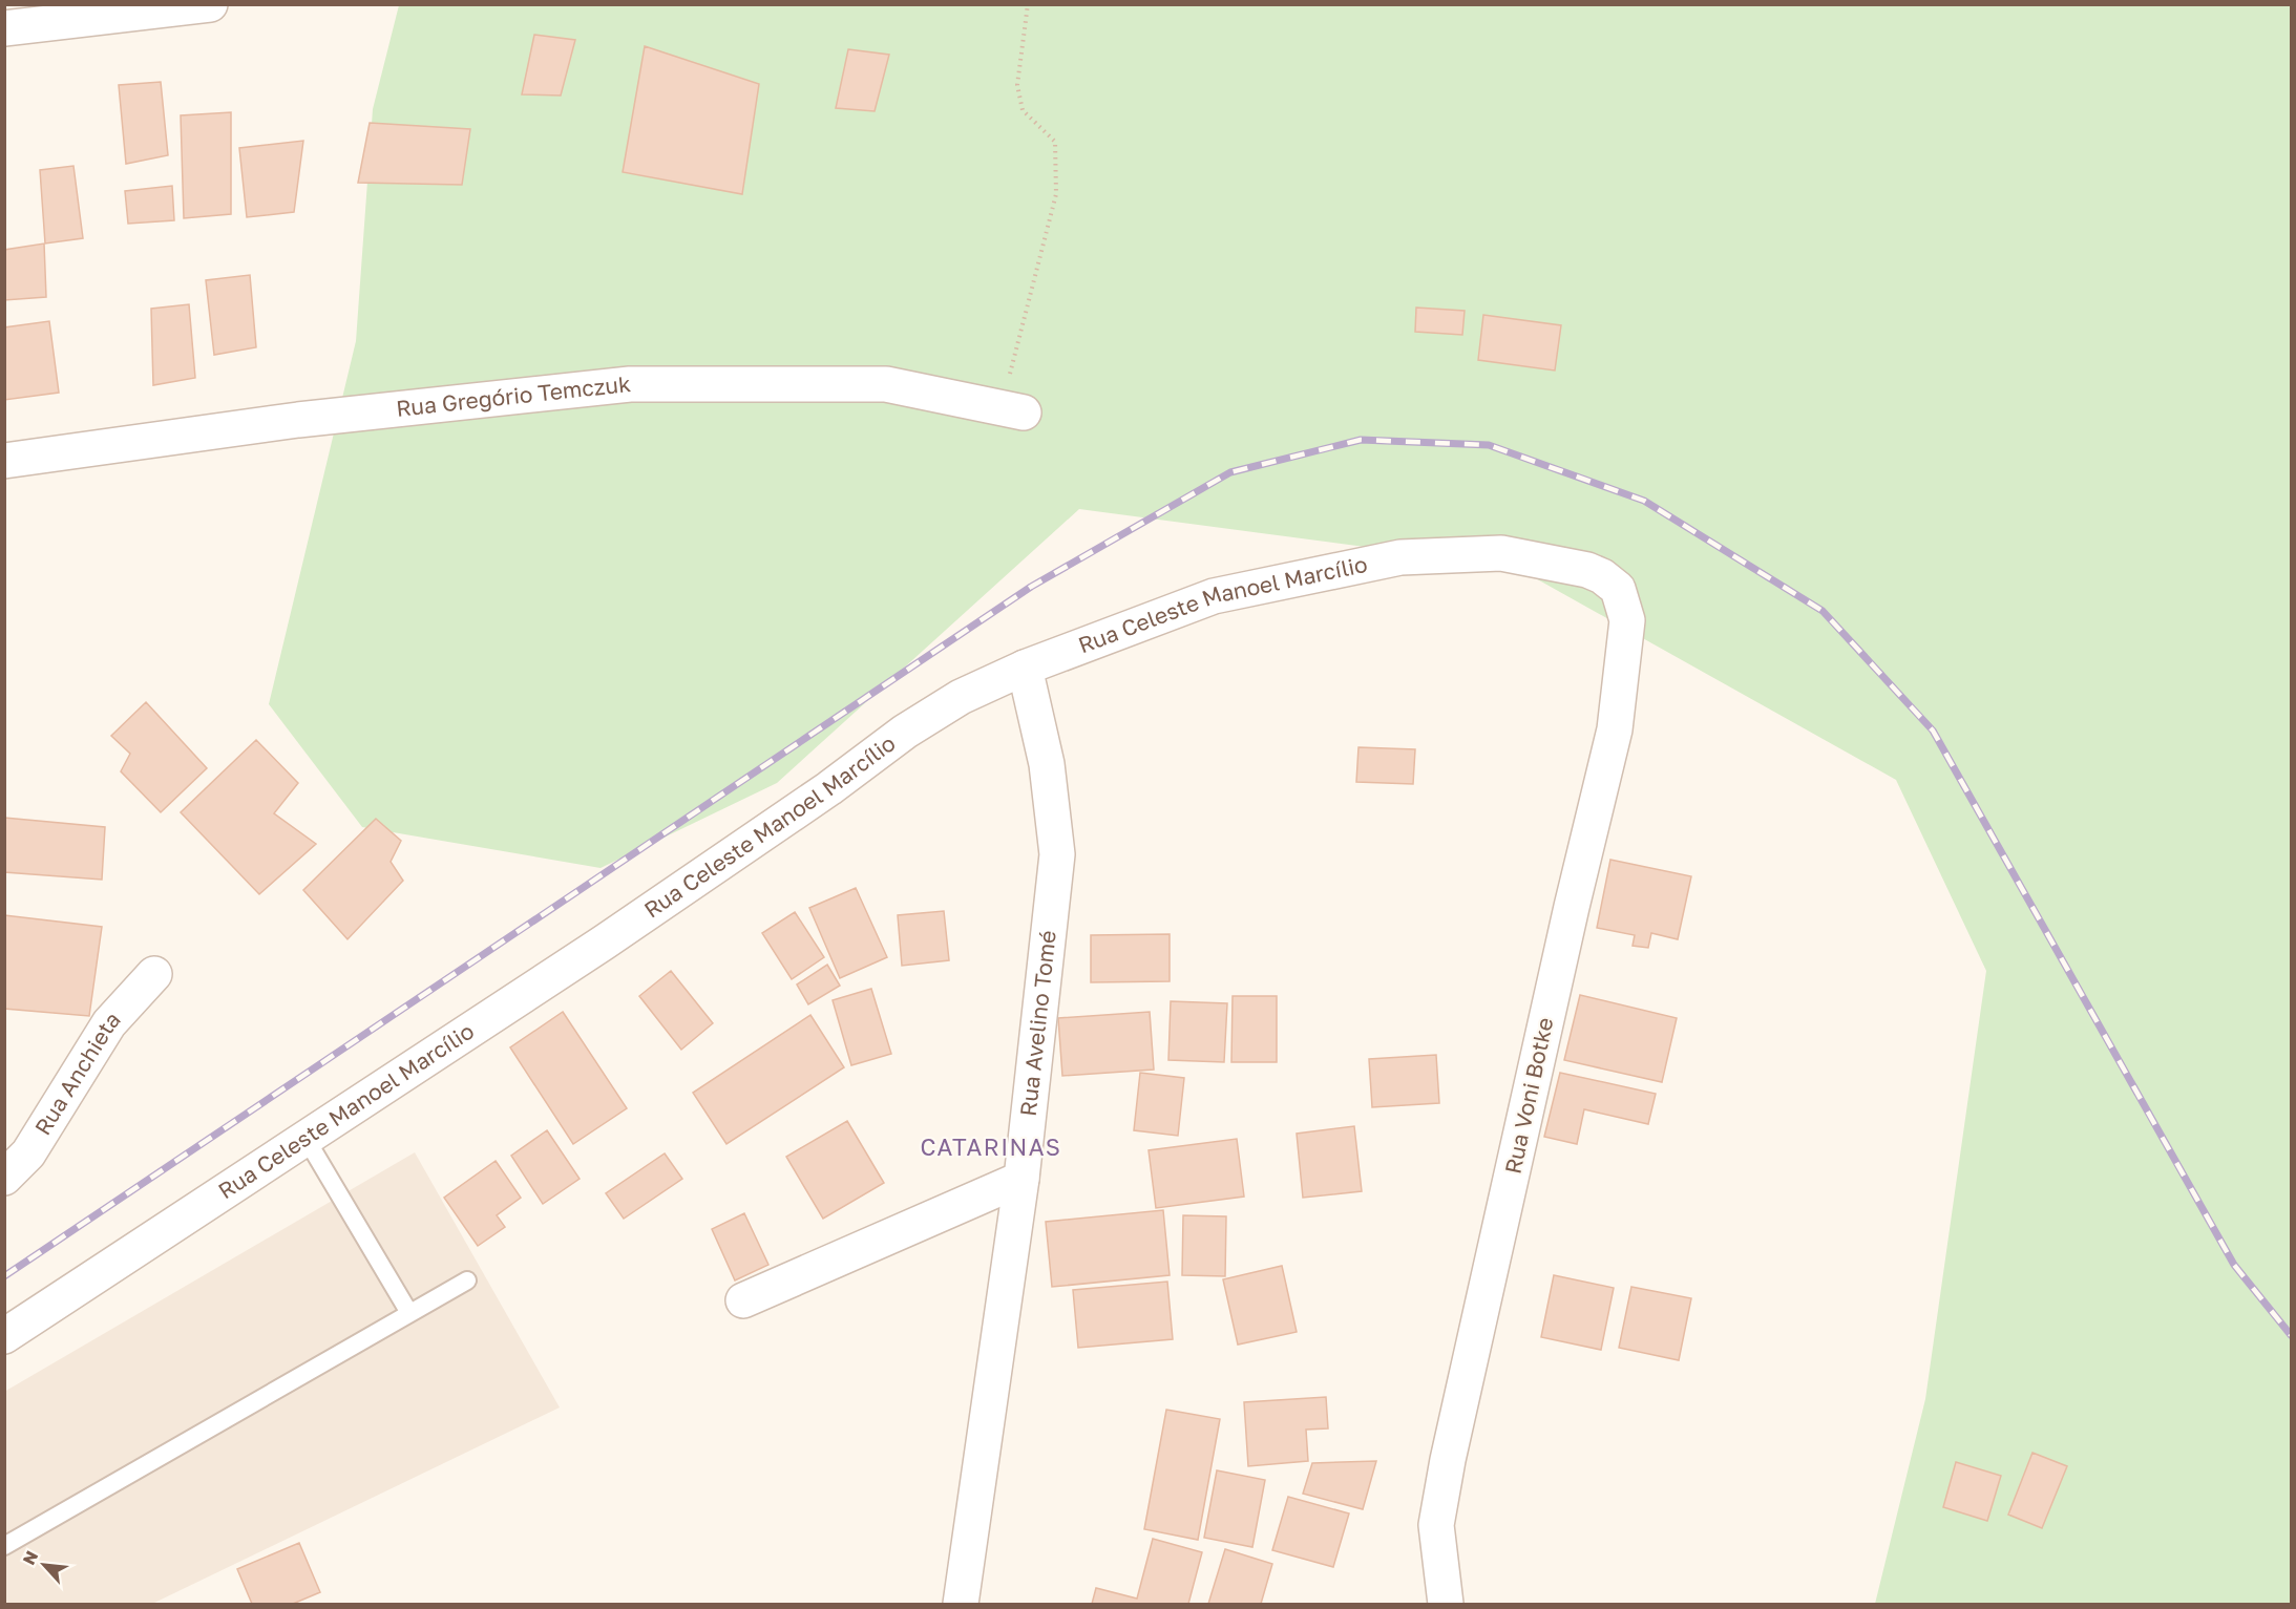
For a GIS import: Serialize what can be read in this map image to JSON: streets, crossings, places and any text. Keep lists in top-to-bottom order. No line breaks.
{"streets":{"street":["Rua Gregório Temczuk","Rua Celeste Manoel Marcílio","Rua Avelino Tomé","Rua Anchieta","Rua Voni Botke"]},"crossings":[["Rua Celeste Manoel Marcílio","Rua Avelino Tomé"],["Rua Celeste Manoel Marcílio","Rua Voni Botke"]],"districts":["CATARINAS"],"north":"top left"}
